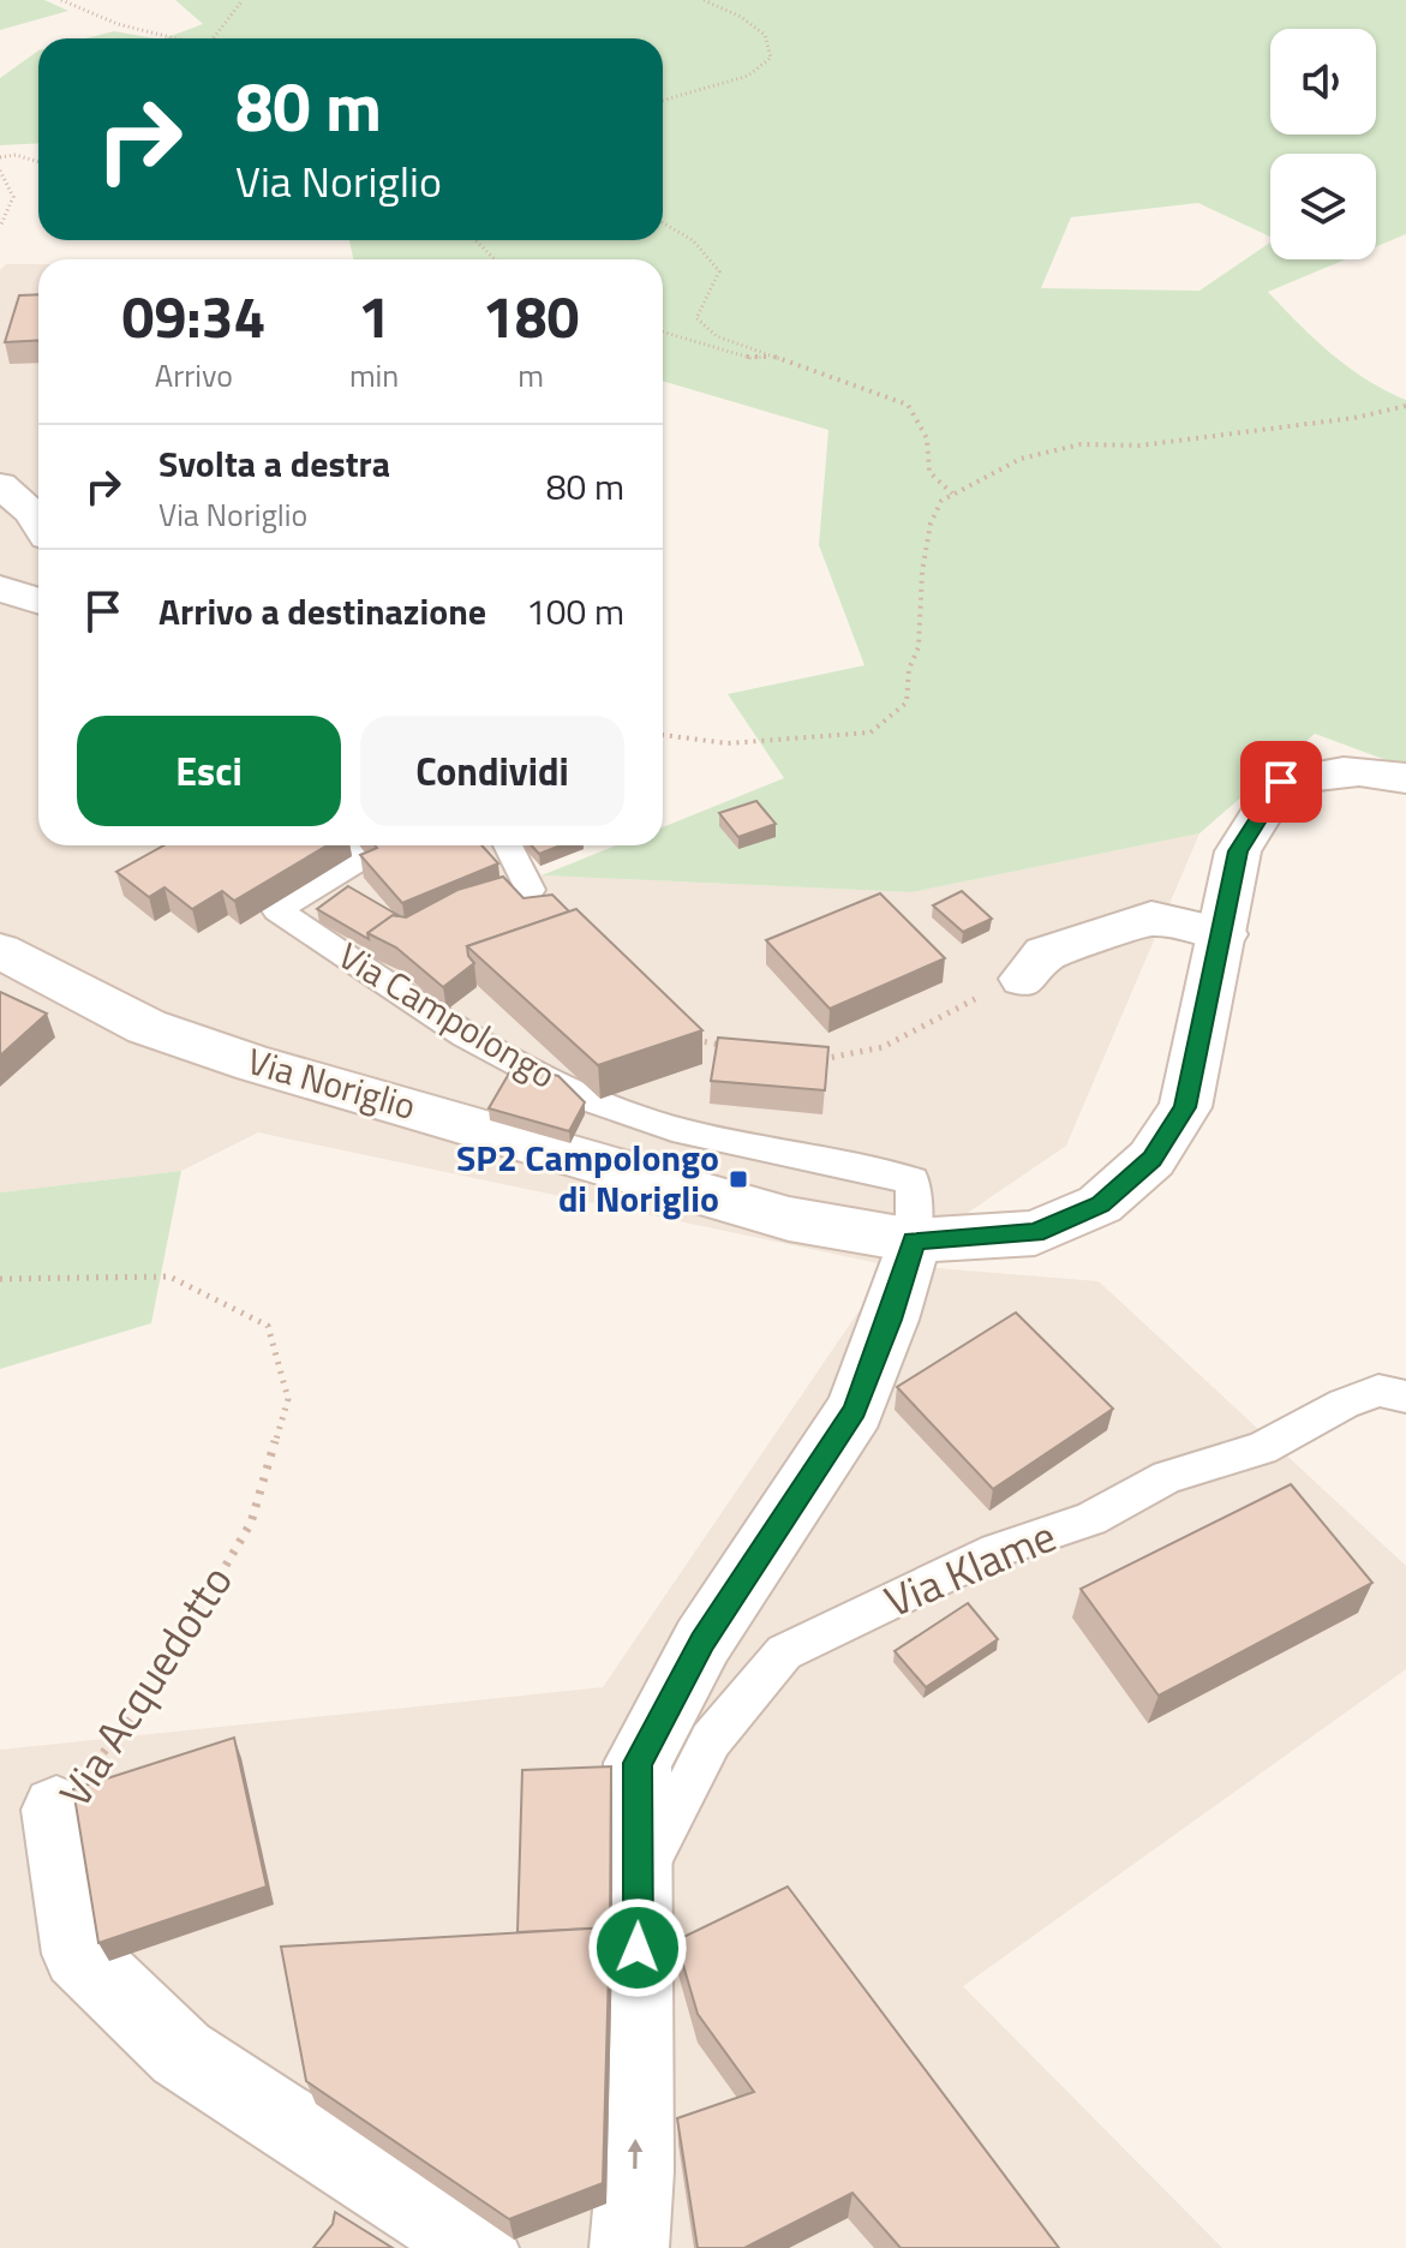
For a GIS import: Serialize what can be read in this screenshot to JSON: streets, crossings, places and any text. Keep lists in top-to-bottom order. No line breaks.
{"streets":{"main road":["Via Noriglio","Via Acquedotto"],"lane":["Via Campolongo","Via Klame"]},"crossings":[["Via Campolongo","Via Noriglio"]],"places":{"transit":["SP2 Campolongo di Noriglio"]},"page":{"turn":["80 m","Via Noriglio"],"eta":["09:34","Arrivo","1","min","180","m"],"list":[{"name":"Svolta a destra","note":"Via Noriglio","value":"80 m"},{"name":"Arrivo a destinazione","value":"100 m"}],"buttons":["Esci","Condividi"]}}
